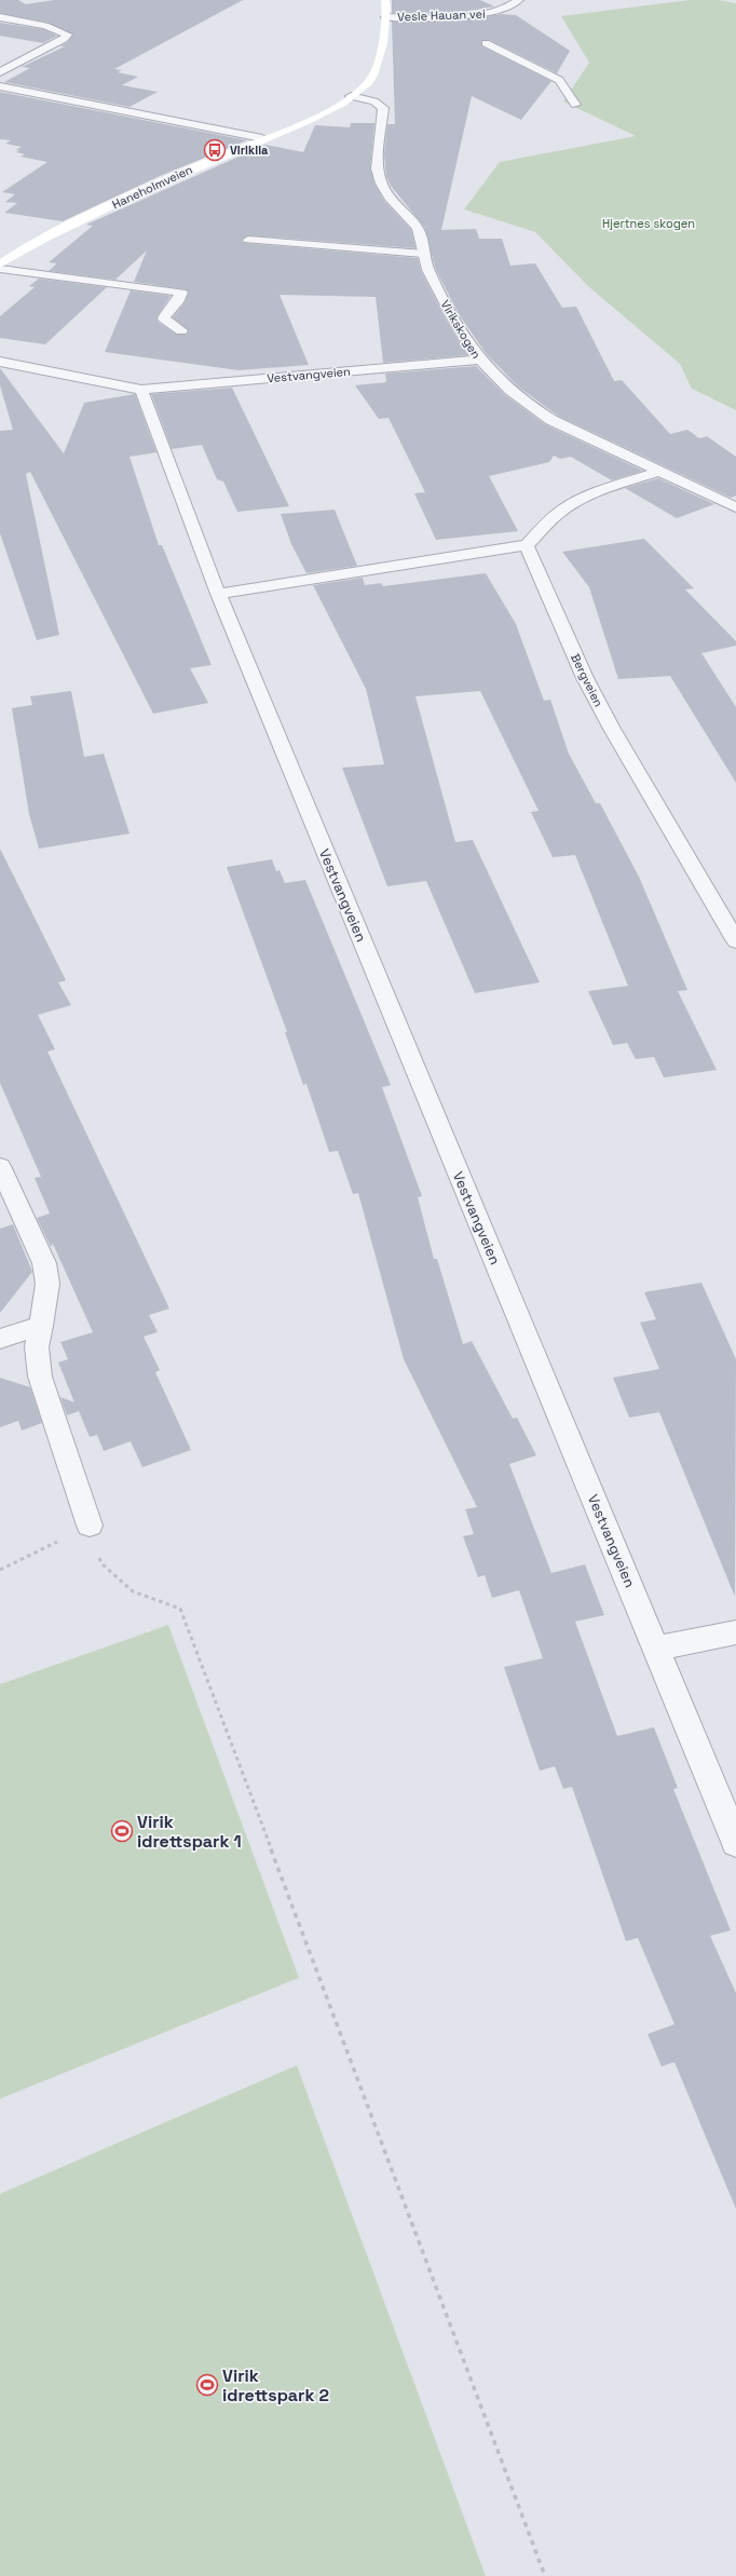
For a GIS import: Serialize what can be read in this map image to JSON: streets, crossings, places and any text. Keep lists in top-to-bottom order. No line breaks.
{"streets":{"main road":["Haneholmveien"],"street":["Vesle Hauan vei","Virikskogen","Vestvangveien","Bergveien"]},"crossings":[["Vesle Hauan vei","Haneholmveien"],["Haneholmveien","Virikskogen"],["Virikskogen","Vestvangveien"]],"parks":["Hjertnes skogen"],"places":{"bus stop":["Viriklia"],"sports":["Virik idrettspark 1","Virik idrettspark 2"]}}
